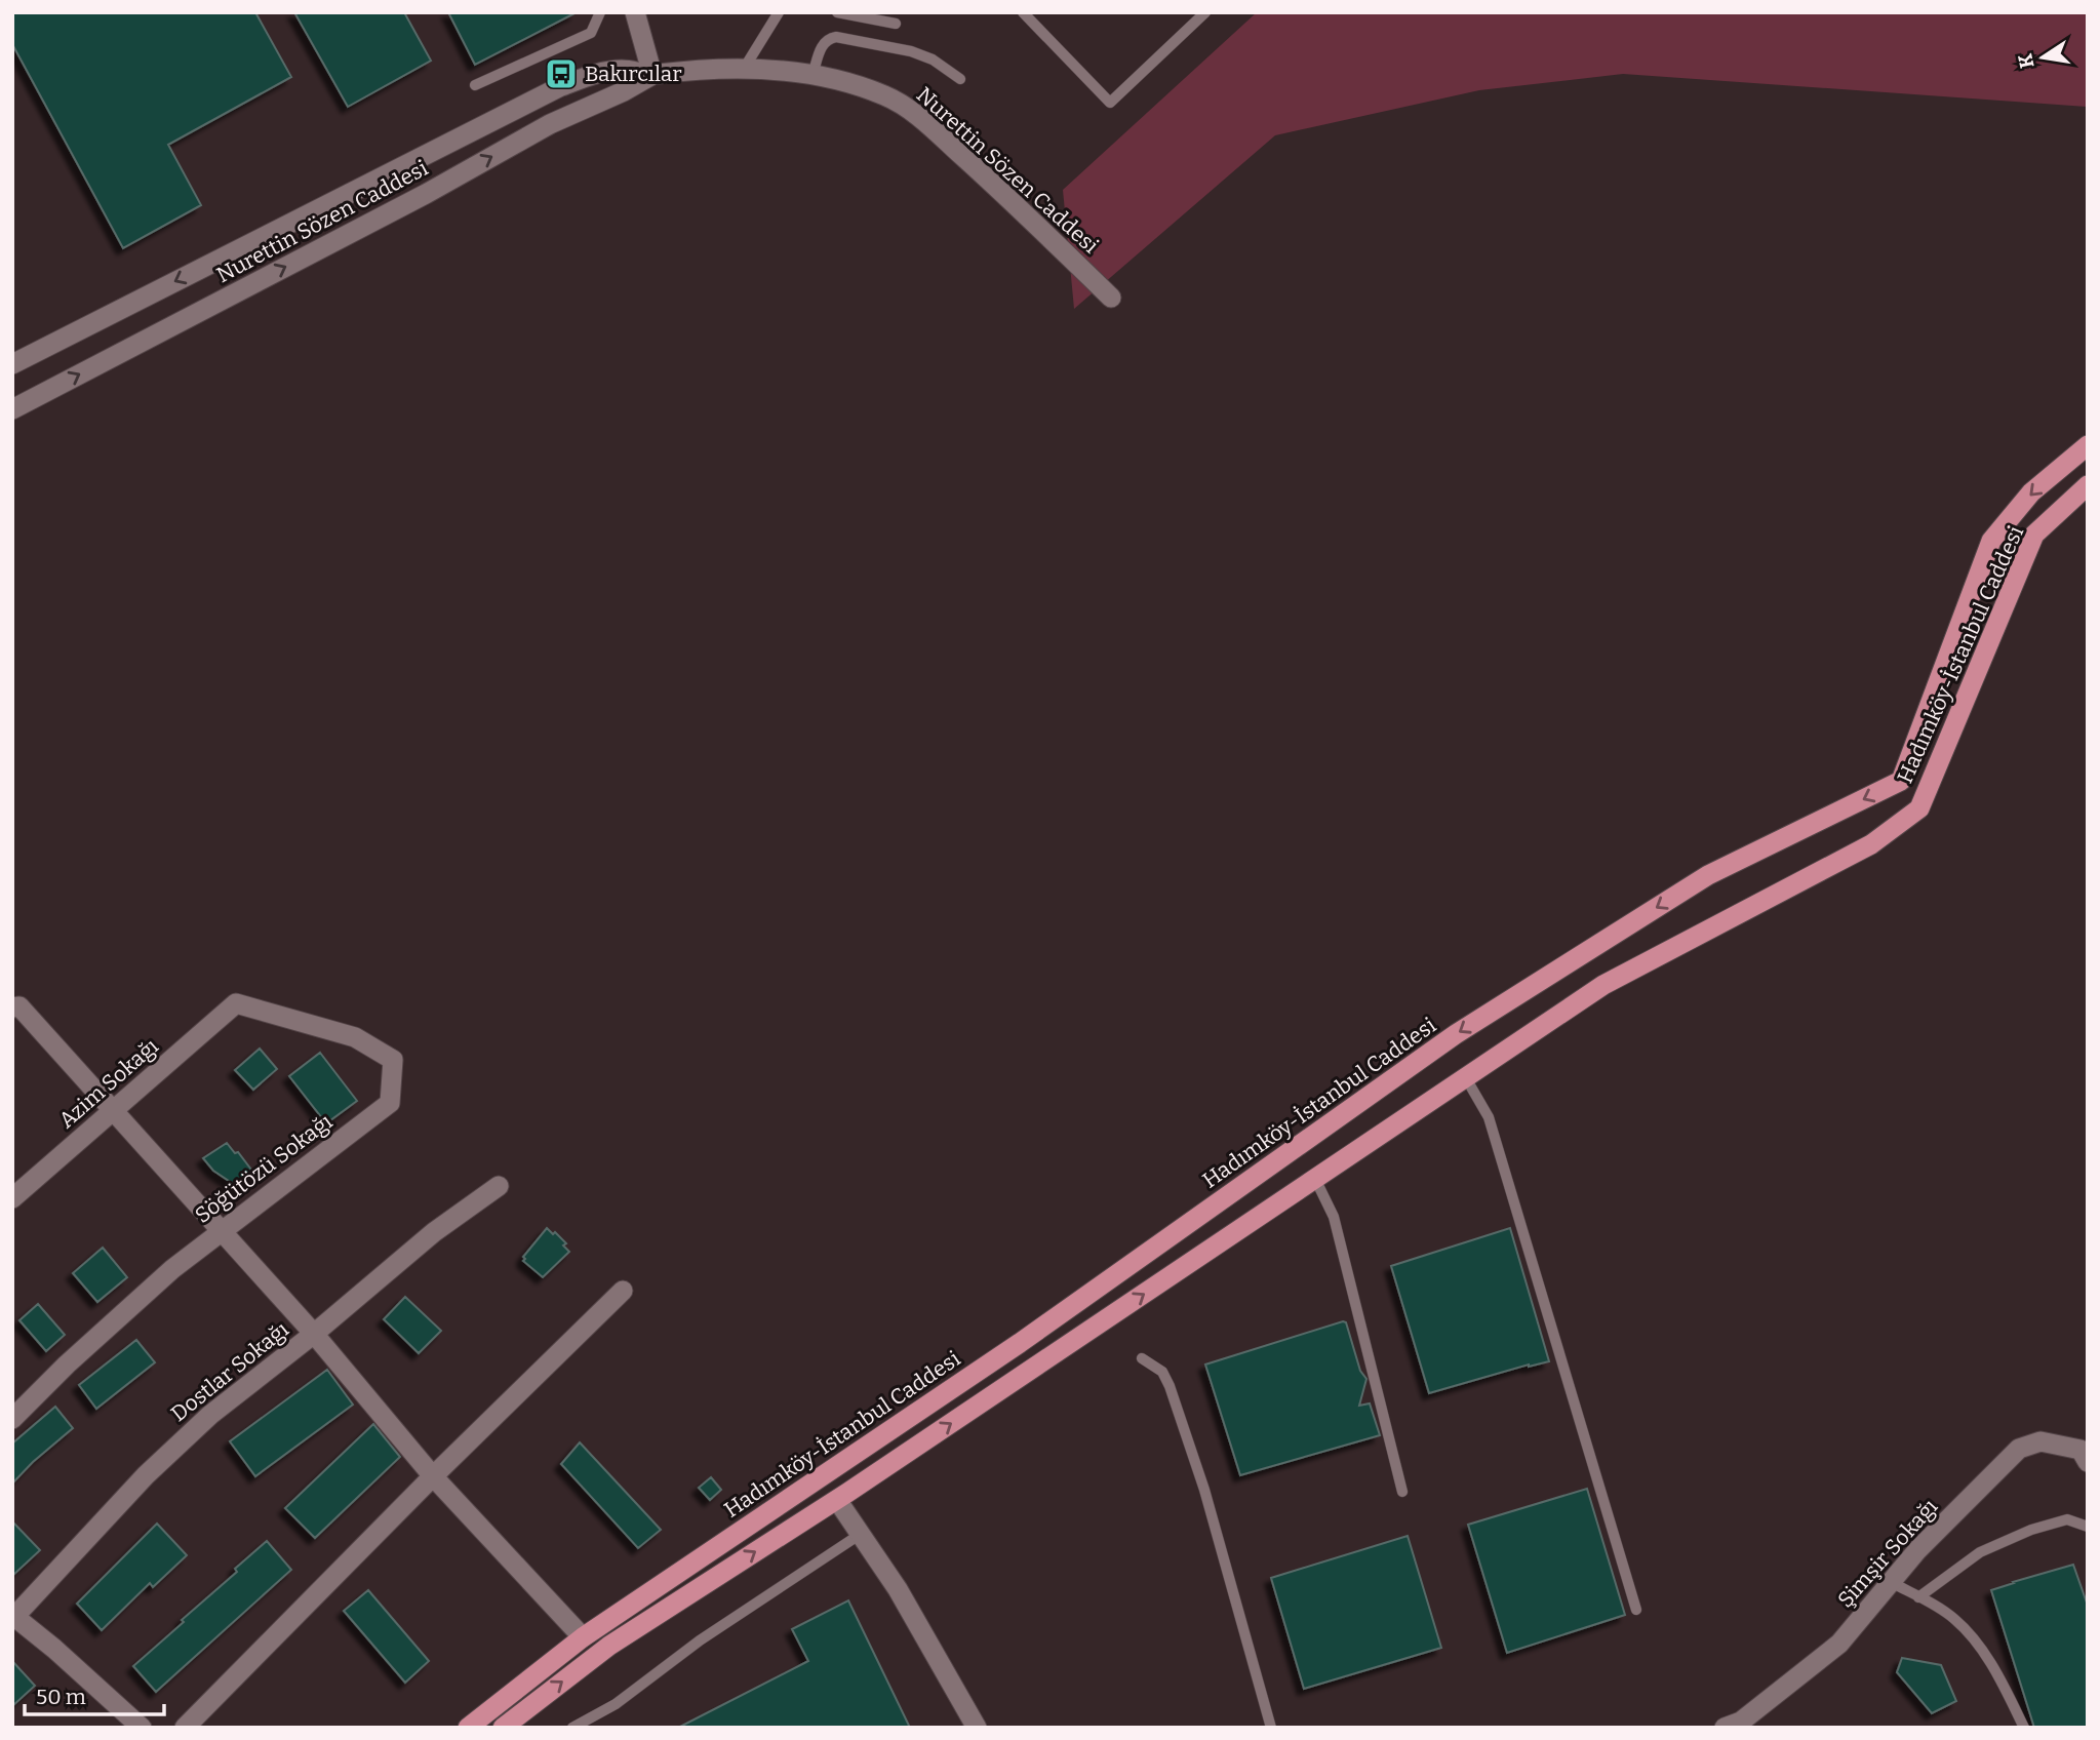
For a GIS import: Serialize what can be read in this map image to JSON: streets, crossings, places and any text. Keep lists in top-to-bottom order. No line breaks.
{"streets":{"main road":["Hadımköy-İstanbul Caddesi"],"street":["Nurettin Sözen Caddesi","Azim Sokağı","Söğütözü Sokağı","Dostlar Sokağı","Şimşir Sokağı"]},"crossings":[["Azim Sokağı","Söğütözü Sokağı"]],"places":{"bus stop":["Bakırcılar"]},"scale_bar":"50 m","north":"left"}
